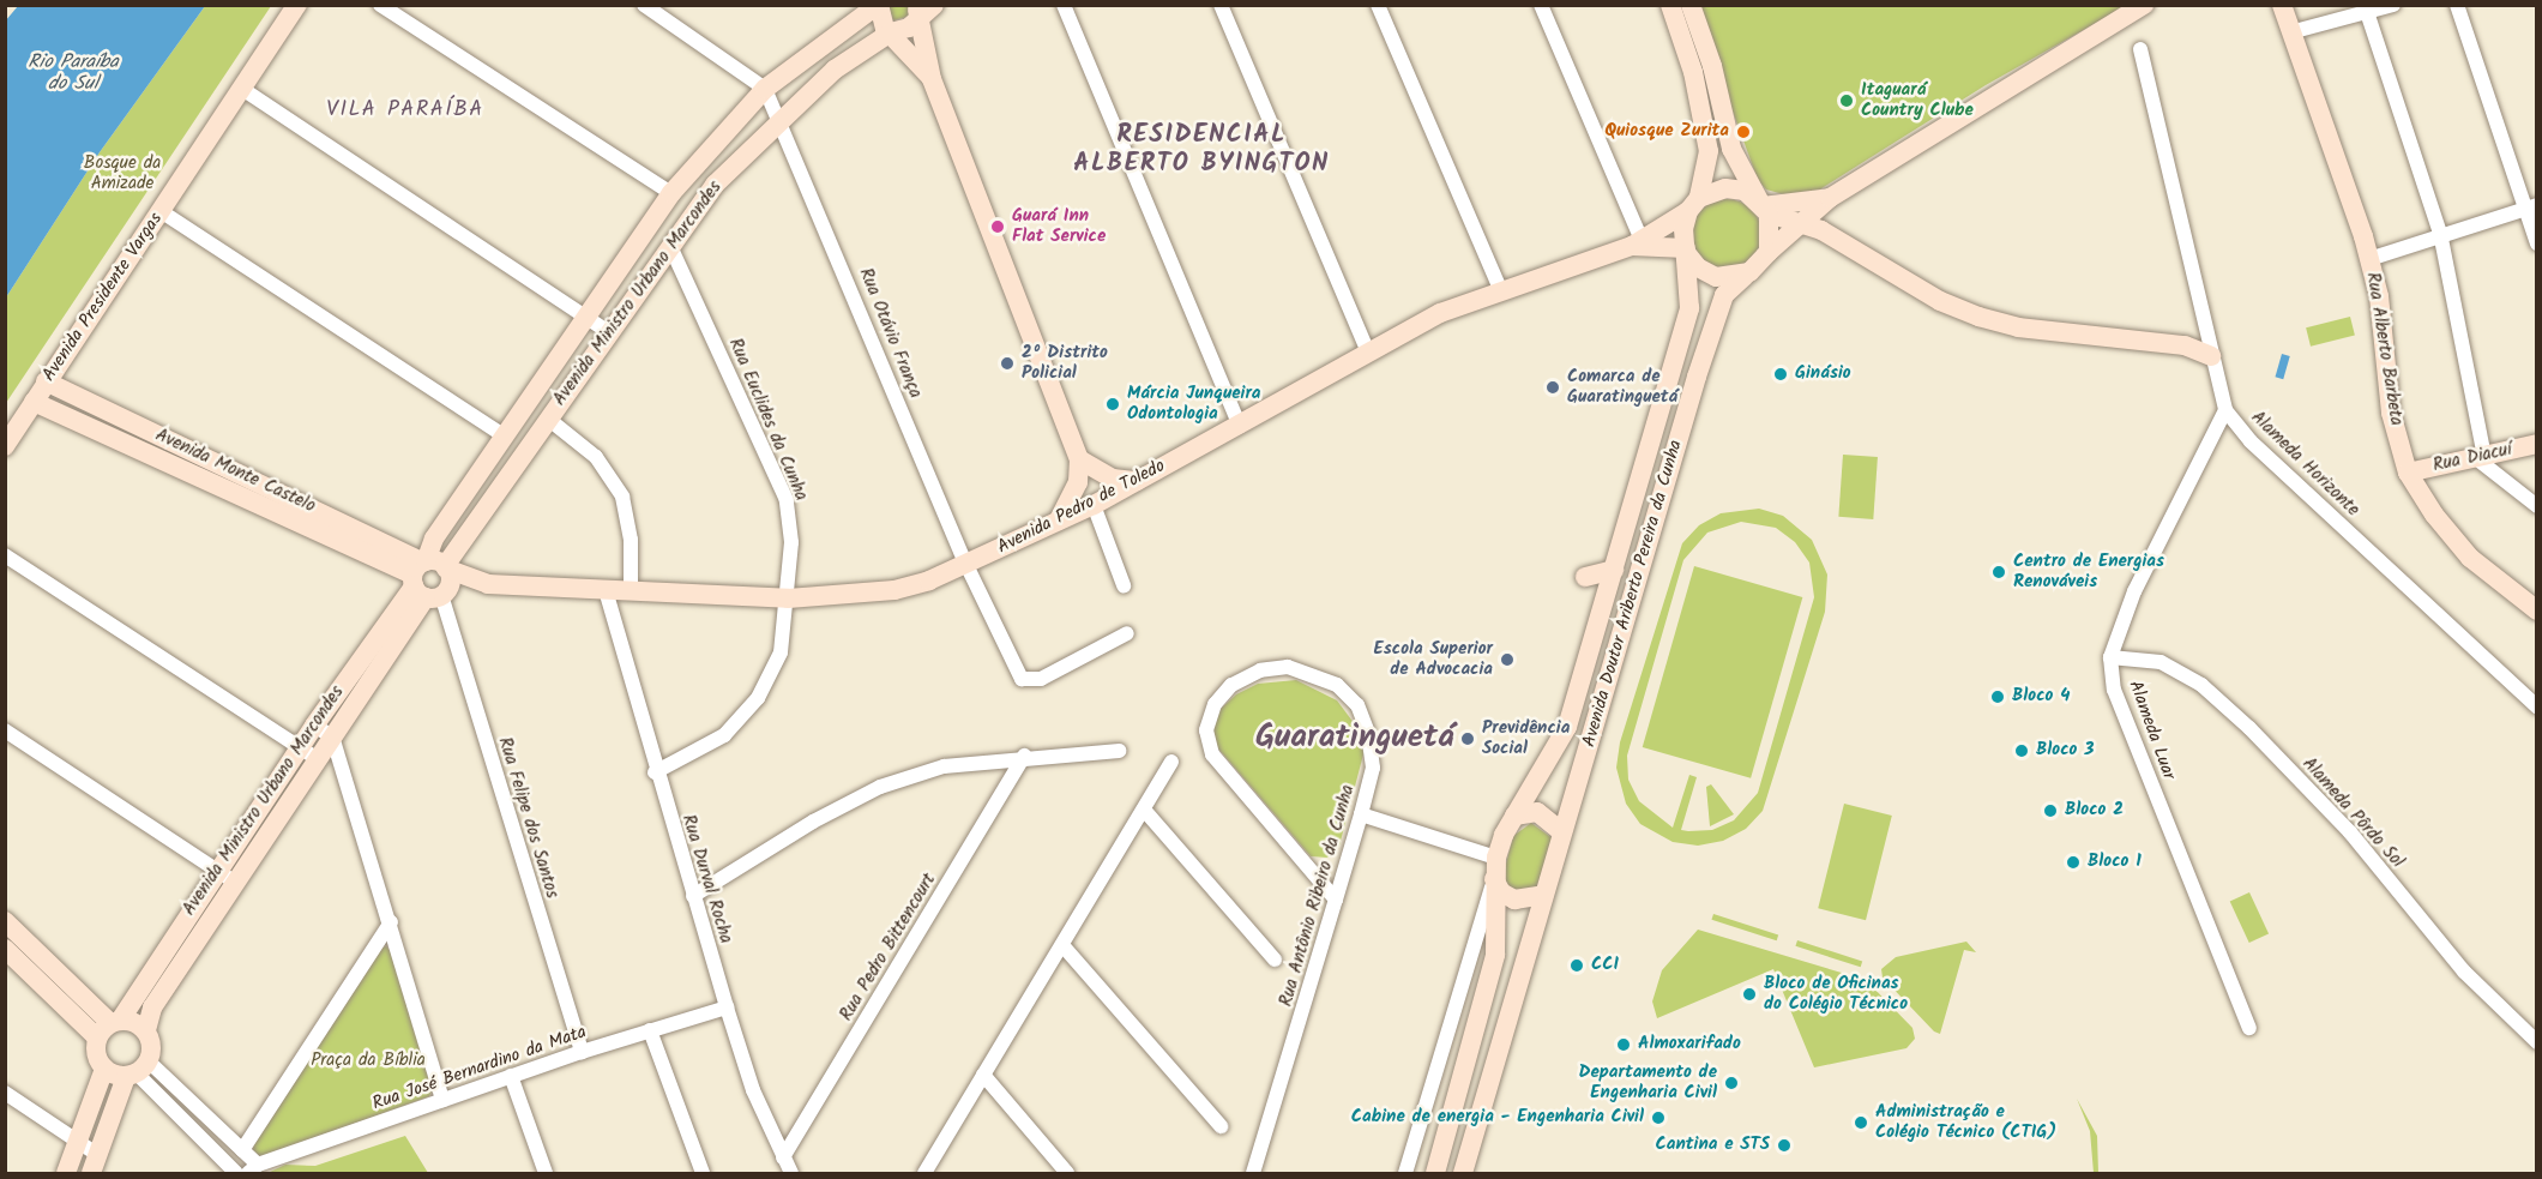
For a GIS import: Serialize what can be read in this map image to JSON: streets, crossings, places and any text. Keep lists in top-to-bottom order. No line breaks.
{"streets":{"street":["Avenida Ministro Urbano Marcondes","Avenida Presidente Vargas","Rua Otávio França","Rua Alberto Barbeta","Rua Euclides da Cunha","Rua Diacuí","Alameda Horizonte","Avenida Monte Castelo","Avenida Pedro de Toledo","Avenida Doutor Ariberto Pereira da Cunha","Alameda Luar","Alameda Pôrdo Sol","Rua Felipe dos Santos","Rua Durval Rocha","Rua Antônio Ribeiro da Cunha","Rua Pedro Bittencourt","Rua José Bernardino da Mata"]},"crossings":[["Avenida Ministro Urbano Marcondes","Rua Otávio França"],["Avenida Ministro Urbano Marcondes","Rua Euclides da Cunha"],["Avenida Ministro Urbano Marcondes","Avenida Monte Castelo"],["Avenida Ministro Urbano Marcondes","Avenida Pedro de Toledo"],["Avenida Ministro Urbano Marcondes","Rua Felipe dos Santos"],["Avenida Presidente Vargas","Avenida Monte Castelo"],["Rua Otávio França","Avenida Pedro de Toledo"],["Rua Alberto Barbeta","Rua Diacuí"],["Rua Euclides da Cunha","Avenida Pedro de Toledo"],["Rua Euclides da Cunha","Rua Durval Rocha"],["Alameda Horizonte","Alameda Luar"],["Avenida Monte Castelo","Avenida Pedro de Toledo"],["Avenida Monte Castelo","Rua Felipe dos Santos"],["Avenida Pedro de Toledo","Avenida Doutor Ariberto Pereira da Cunha"],["Avenida Pedro de Toledo","Rua Felipe dos Santos"],["Avenida Pedro de Toledo","Rua Durval Rocha"],["Alameda Luar","Alameda Pôrdo Sol"],["Rua Felipe dos Santos","Rua José Bernardino da Mata"],["Rua Durval Rocha","Rua Pedro Bittencourt"],["Rua Durval Rocha","Rua José Bernardino da Mata"]],"districts":["VILA PARAÍBA","RESIDENCIAL ALBERTO BYINGTON","Guaratinguetá"],"water":["Rio Paraíba do Sul"],"parks":["Bosque da Amizade","Praça da Bíblia"],"places":["Itaguará Country Clube","Quiosque Zurita","Guará Inn Flat Service","2º Distrito Policial","Ginásio","Comarca de Guaratinguetá","Márcia Junqueira Odontologia","Centro de Energias Renováveis","Escola Superior de Advocacia","Bloco 4","Previdência Social","Bloco 3","Bloco 2","Bloco 1","CCI","Bloco de Oficinas do Colégio Técnico","Almoxarifado","Departamento de Engenharia Civil","Cabine de energia - Engenharia Civil","Administração e Colégio Técnico (CTIG)","Cantina e STS"]}
